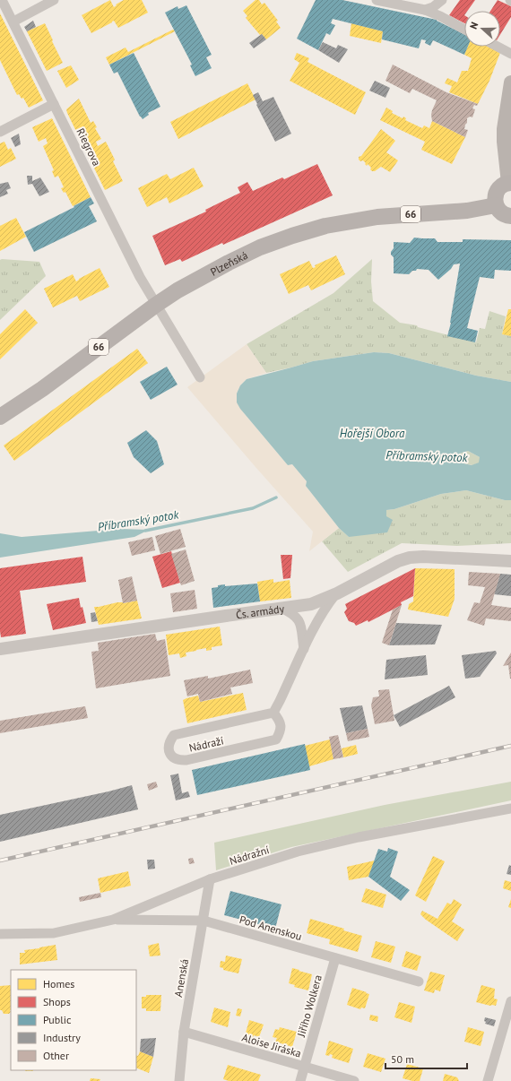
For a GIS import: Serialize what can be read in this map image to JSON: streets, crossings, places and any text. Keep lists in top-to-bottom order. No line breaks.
{"streets":{"main road":["66","Plzeňská"],"street":["Riegrova","Čs. armády","Nádraží","Nádražní","Pod Anenskou","Anenská","Jiřího Wolkera","Aloise Jiráska"]},"crossings":[["Riegrova","Plzeňská"],["Nádražní","Pod Anenskou"],["Nádražní","Anenská"],["Pod Anenskou","Anenská"],["Pod Anenskou","Jiřího Wolkera"],["Anenská","Aloise Jiráska"],["Jiřího Wolkera","Aloise Jiráska"]],"water":["Hořejší Obora","Příbramský potok"],"legend":["Homes","Shops","Public","Industry","Other"],"scale_bar":"50 m","north":"left"}
